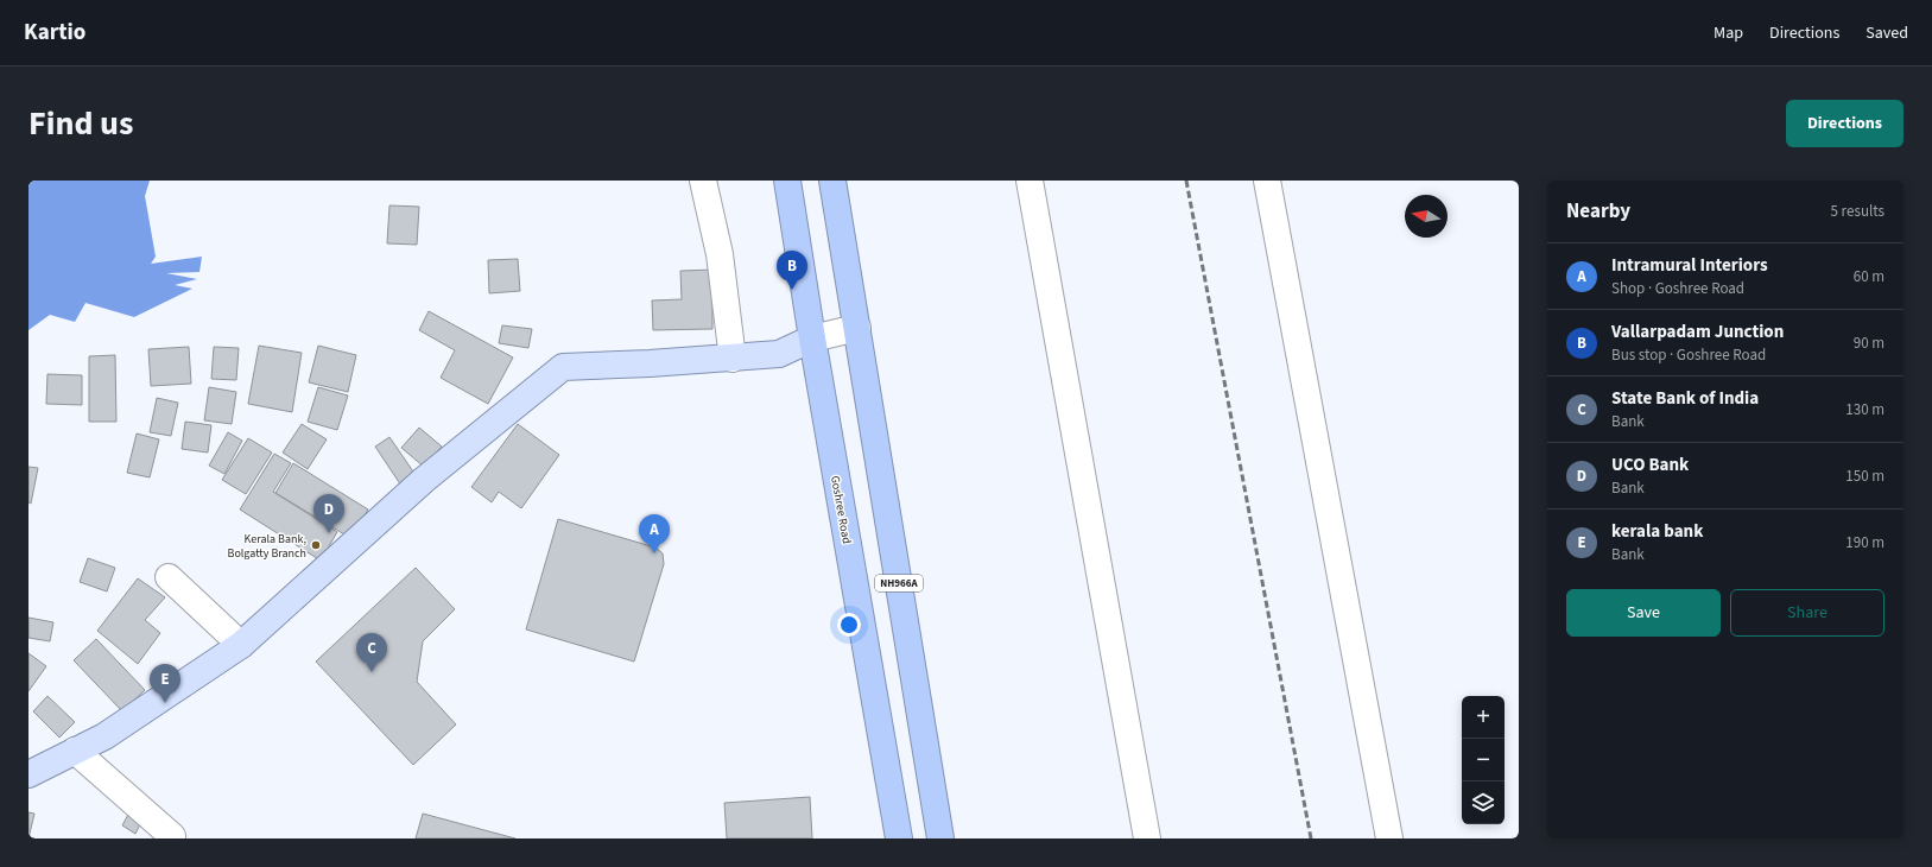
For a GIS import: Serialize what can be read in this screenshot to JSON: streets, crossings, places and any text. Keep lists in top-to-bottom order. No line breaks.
{"streets":{"highway":["Goshree Road","NH966A"]},"places":["Kerala Bank, Bolgatty Branch"],"north":"left","page":{"header":"Kartio","nav":["Map","Directions","Saved"],"title":"Find us","buttons":["Directions",["Save","Share"]],"heading":["Nearby","5 results"],"list":[{"mark":"A","name":"Intramural Interiors","note":"Shop · Goshree Road","value":"60 m"},{"mark":"B","name":"Vallarpadam Junction","note":"Bus stop · Goshree Road","value":"90 m"},{"mark":"C","name":"State Bank of India","note":"Bank","value":"130 m"},{"mark":"D","name":"UCO Bank","note":"Bank","value":"150 m"},{"mark":"E","name":"kerala bank","note":"Bank","value":"190 m"}],"pins":["B","D","A","C","E"],"map_buttons":["+","−"]}}
